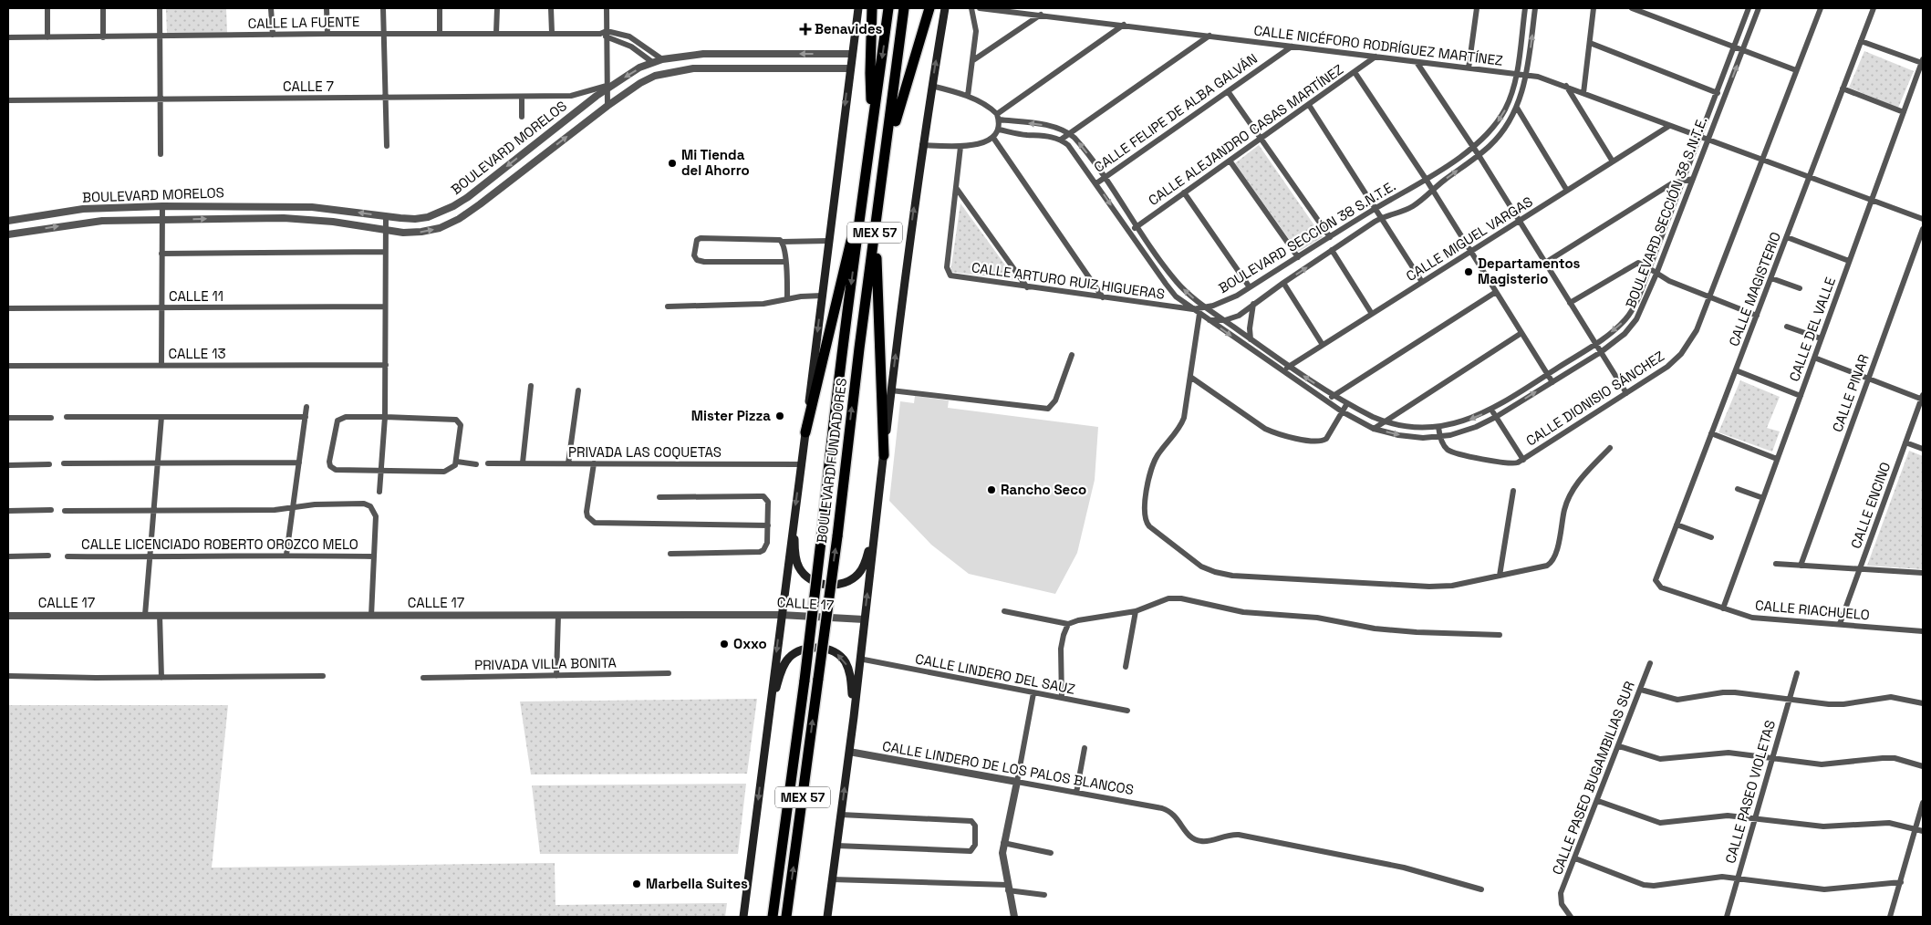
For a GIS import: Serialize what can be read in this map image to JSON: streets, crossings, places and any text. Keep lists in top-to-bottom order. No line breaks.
{"streets":{"highway":["MEX 57","BOULEVARD FUNDADORES"],"street":["CALLE LA FUENTE","CALLE NICÉFORO RODRÍGUEZ MARTÍNEZ","CALLE 7","CALLE FELIPE DE ALBA GALVÁN","CALLE ALEJANDRO CASAS MARTÍNEZ","BOULEVARD MORELOS","BOULEVARD SECCIÓN 38 S.N.T.E.","CALLE MIGUEL VARGAS","CALLE ARTURO RUIZ HIGUERAS","CALLE MAGISTERIO","CALLE 11","CALLE DEL VALLE","CALLE 13","CALLE PINAR","CALLE DIONISIO SÁNCHEZ","PRIVADA LAS COQUETAS","CALLE ENCINO","CALLE LICENCIADO ROBERTO OROZCO MELO","CALLE 17","CALLE RIACHUELO","PRIVADA VILLA BONITA","CALLE LINDERO DEL SAUZ","CALLE LINDERO DE LOS PALOS BLANCOS","CALLE PASEO BUGAMBILIAS SUR","CALLE PASEO VIOLETAS"]},"crossings":[["CALLE LA FUENTE","BOULEVARD MORELOS"],["CALLE NICÉFORO RODRÍGUEZ MARTÍNEZ","CALLE FELIPE DE ALBA GALVÁN"],["CALLE NICÉFORO RODRÍGUEZ MARTÍNEZ","CALLE ALEJANDRO CASAS MARTÍNEZ"],["CALLE NICÉFORO RODRÍGUEZ MARTÍNEZ","BOULEVARD SECCIÓN 38 S.N.T.E."],["CALLE NICÉFORO RODRÍGUEZ MARTÍNEZ","CALLE MIGUEL VARGAS"],["CALLE NICÉFORO RODRÍGUEZ MARTÍNEZ","CALLE MAGISTERIO"],["CALLE NICÉFORO RODRÍGUEZ MARTÍNEZ","CALLE DEL VALLE"],["CALLE NICÉFORO RODRÍGUEZ MARTÍNEZ","CALLE DIONISIO SÁNCHEZ"],["CALLE 7","BOULEVARD MORELOS"],["CALLE FELIPE DE ALBA GALVÁN","BOULEVARD SECCIÓN 38 S.N.T.E."],["CALLE ALEJANDRO CASAS MARTÍNEZ","BOULEVARD SECCIÓN 38 S.N.T.E."],["BOULEVARD SECCIÓN 38 S.N.T.E.","CALLE MIGUEL VARGAS"],["BOULEVARD SECCIÓN 38 S.N.T.E.","CALLE ARTURO RUIZ HIGUERAS"],["BOULEVARD SECCIÓN 38 S.N.T.E.","CALLE DIONISIO SÁNCHEZ"],["CALLE MAGISTERIO","CALLE RIACHUELO"],["CALLE DEL VALLE","CALLE RIACHUELO"],["CALLE ENCINO","CALLE RIACHUELO"]],"places":{"health":["Benavides"],"other":["Mi Tienda del Ahorro","Departamentos Magisterio","Mister Pizza","Rancho Seco","Oxxo","Marbella Suites"]}}
